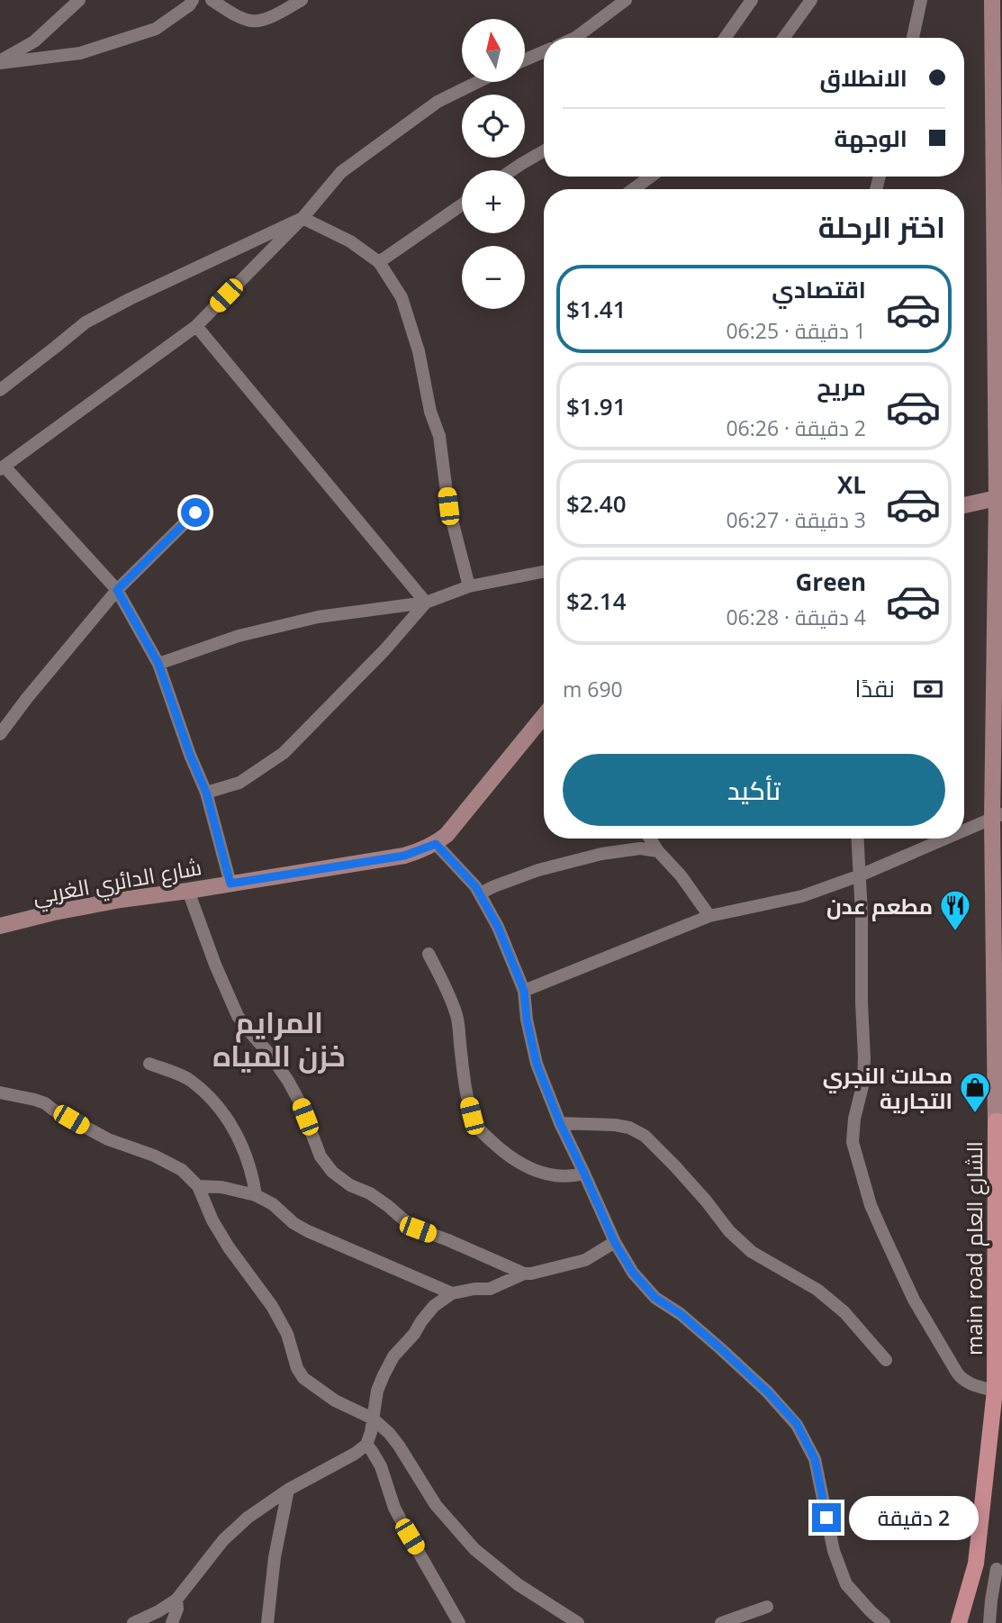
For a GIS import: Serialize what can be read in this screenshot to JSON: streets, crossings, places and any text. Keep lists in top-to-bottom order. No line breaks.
{"streets":{"main road":["شارع الدائري الغربي","main road الشارع العام"]},"districts":["المرايم خزن المياه"],"places":{"restaurant":["مطعم عدن"],"shop":["محلات النجري التجارية"]},"north":"top","page":{"map_buttons":["+","−"],"banner":["الانطلاق","الوجهة"],"heading":"اختر الرحلة","list":[{"name":"اقتصادي","note":"1 دقيقة · 06:25","value":"$1.41"},{"name":"مريح","note":"2 دقيقة · 06:26","value":"$1.91"},{"name":"XL","note":"3 دقيقة · 06:27","value":"$2.40"},{"name":"Green","note":"4 دقيقة · 06:28","value":"$2.14"}],"pay":["نقدًا","690 m"],"buttons":"تأكيد","bubble":"2 دقيقة"}}
